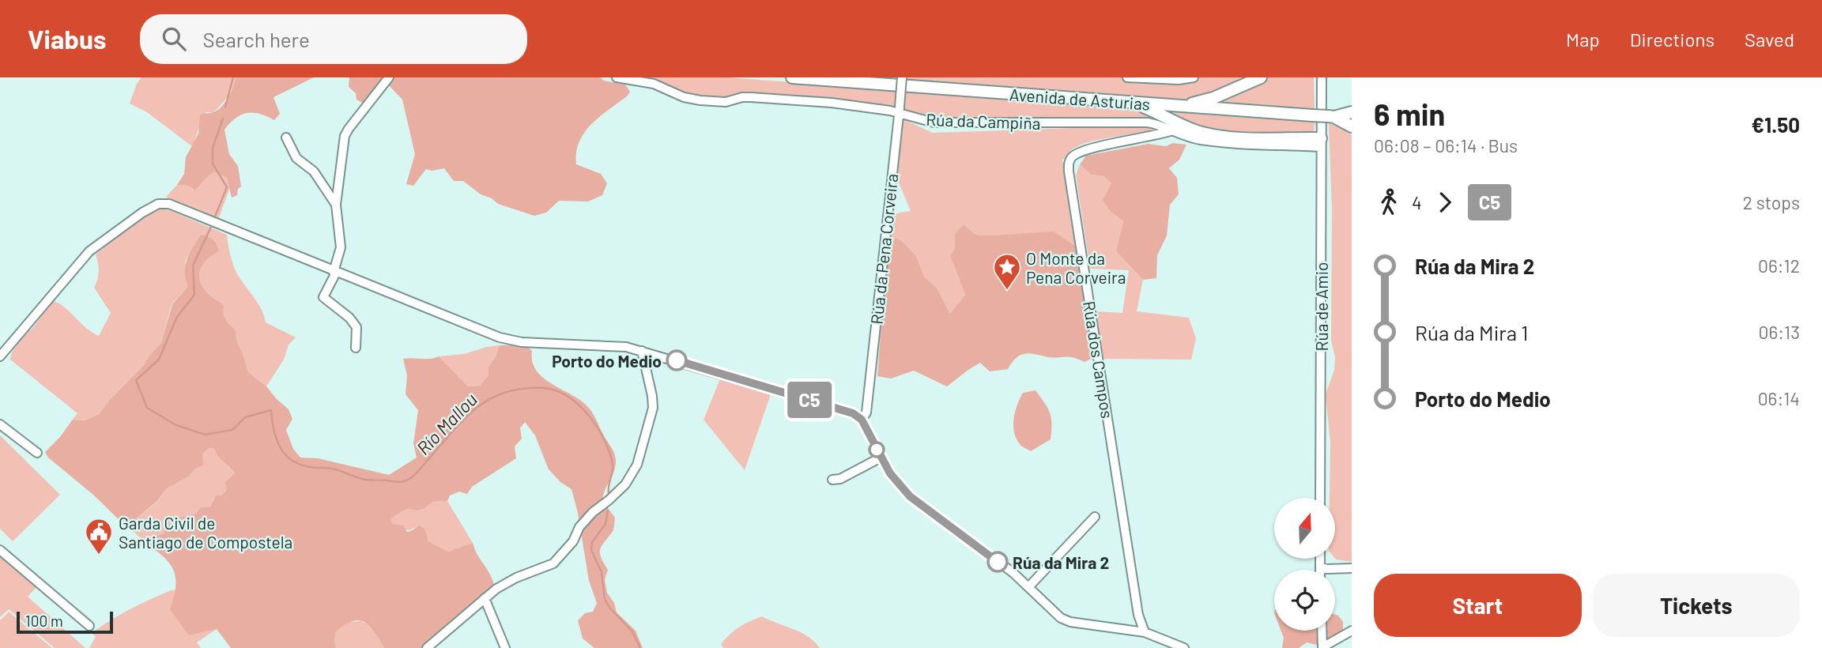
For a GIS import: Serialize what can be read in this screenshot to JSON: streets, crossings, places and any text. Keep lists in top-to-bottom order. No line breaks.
{"streets":{"main road":["Avenida de Asturias"],"street":["Rúa da Campiña","Rúa da Pena Corveira","Rúa de Amio","Rúa dos Campos"]},"crossings":[["Rúa da Campiña","Rúa da Pena Corveira"],["Rúa da Campiña","Rúa de Amio"],["Rúa da Campiña","Rúa dos Campos"]],"water":["Río Mallou"],"places":{"place":["O Monte da Pena Corveira"],"other":["Porto do Medio","Rúa da Mira 2"],"public building":["Garda Civil de Santiago de Compostela"]},"lines":["bus line C5"],"scale_bar":"100 m","north":"top","page":{"header":"Viabus","search":"Search here","nav":["Map","Directions","Saved"],"on_map":"C5","heading":["6 min","06:08 – 06:14 · Bus","€1.50"],"legs":["4","C5","2 stops"],"list":[{"name":"Rúa da Mira 2","value":"06:12"},{"name":"Rúa da Mira 1","value":"06:13"},{"name":"Porto do Medio","value":"06:14"}],"buttons":["Start","Tickets"],"scale":"100 m"}}
